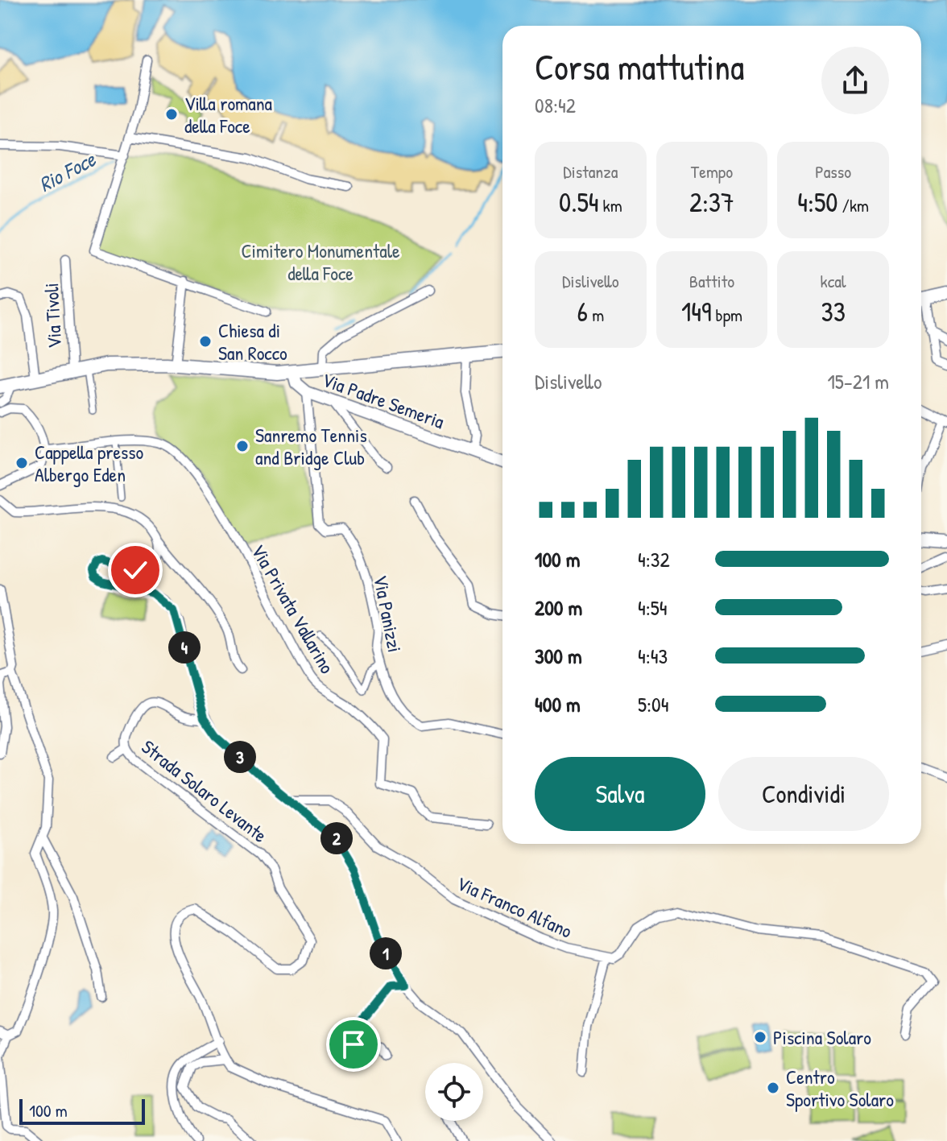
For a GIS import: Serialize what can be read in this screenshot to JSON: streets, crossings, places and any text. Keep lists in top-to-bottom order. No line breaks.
{"streets":{"main road":["Via Padre Semeria"],"street":["Via Tivoli","Via Privata Vallarino","Via Panizzi","Strada Solaro Levante","Via Franco Alfano"]},"crossings":[["Via Padre Semeria","Via Panizzi"]],"water":["Rio Foce"],"parks":["Cimitero Monumentale della Foce"],"places":["Villa romana della Foce","Chiesa di San Rocco","Sanremo Tennis and Bridge Club","Cappella presso Albergo Eden","Piscina Solaro","Centro Sportivo Solaro"],"scale_bar":"100 m","page":{"heading":["Corsa mattutina","08:42"],"stats":[["Distanza","0.54 km"],["Tempo","2:37"],["Passo","4:50 /km"],["Dislivello","6 m"],["Battito","149 bpm"],["kcal","33"]],"chart":["Dislivello","15–21 m"],"list":[{"name":"100 m","note":"4:32"},{"name":"200 m","note":"4:54"},{"name":"300 m","note":"4:43"},{"name":"400 m","note":"5:04"}],"pins":["4","3","2","1"],"buttons":["Salva","Condividi"],"scale":"100 m"}}
